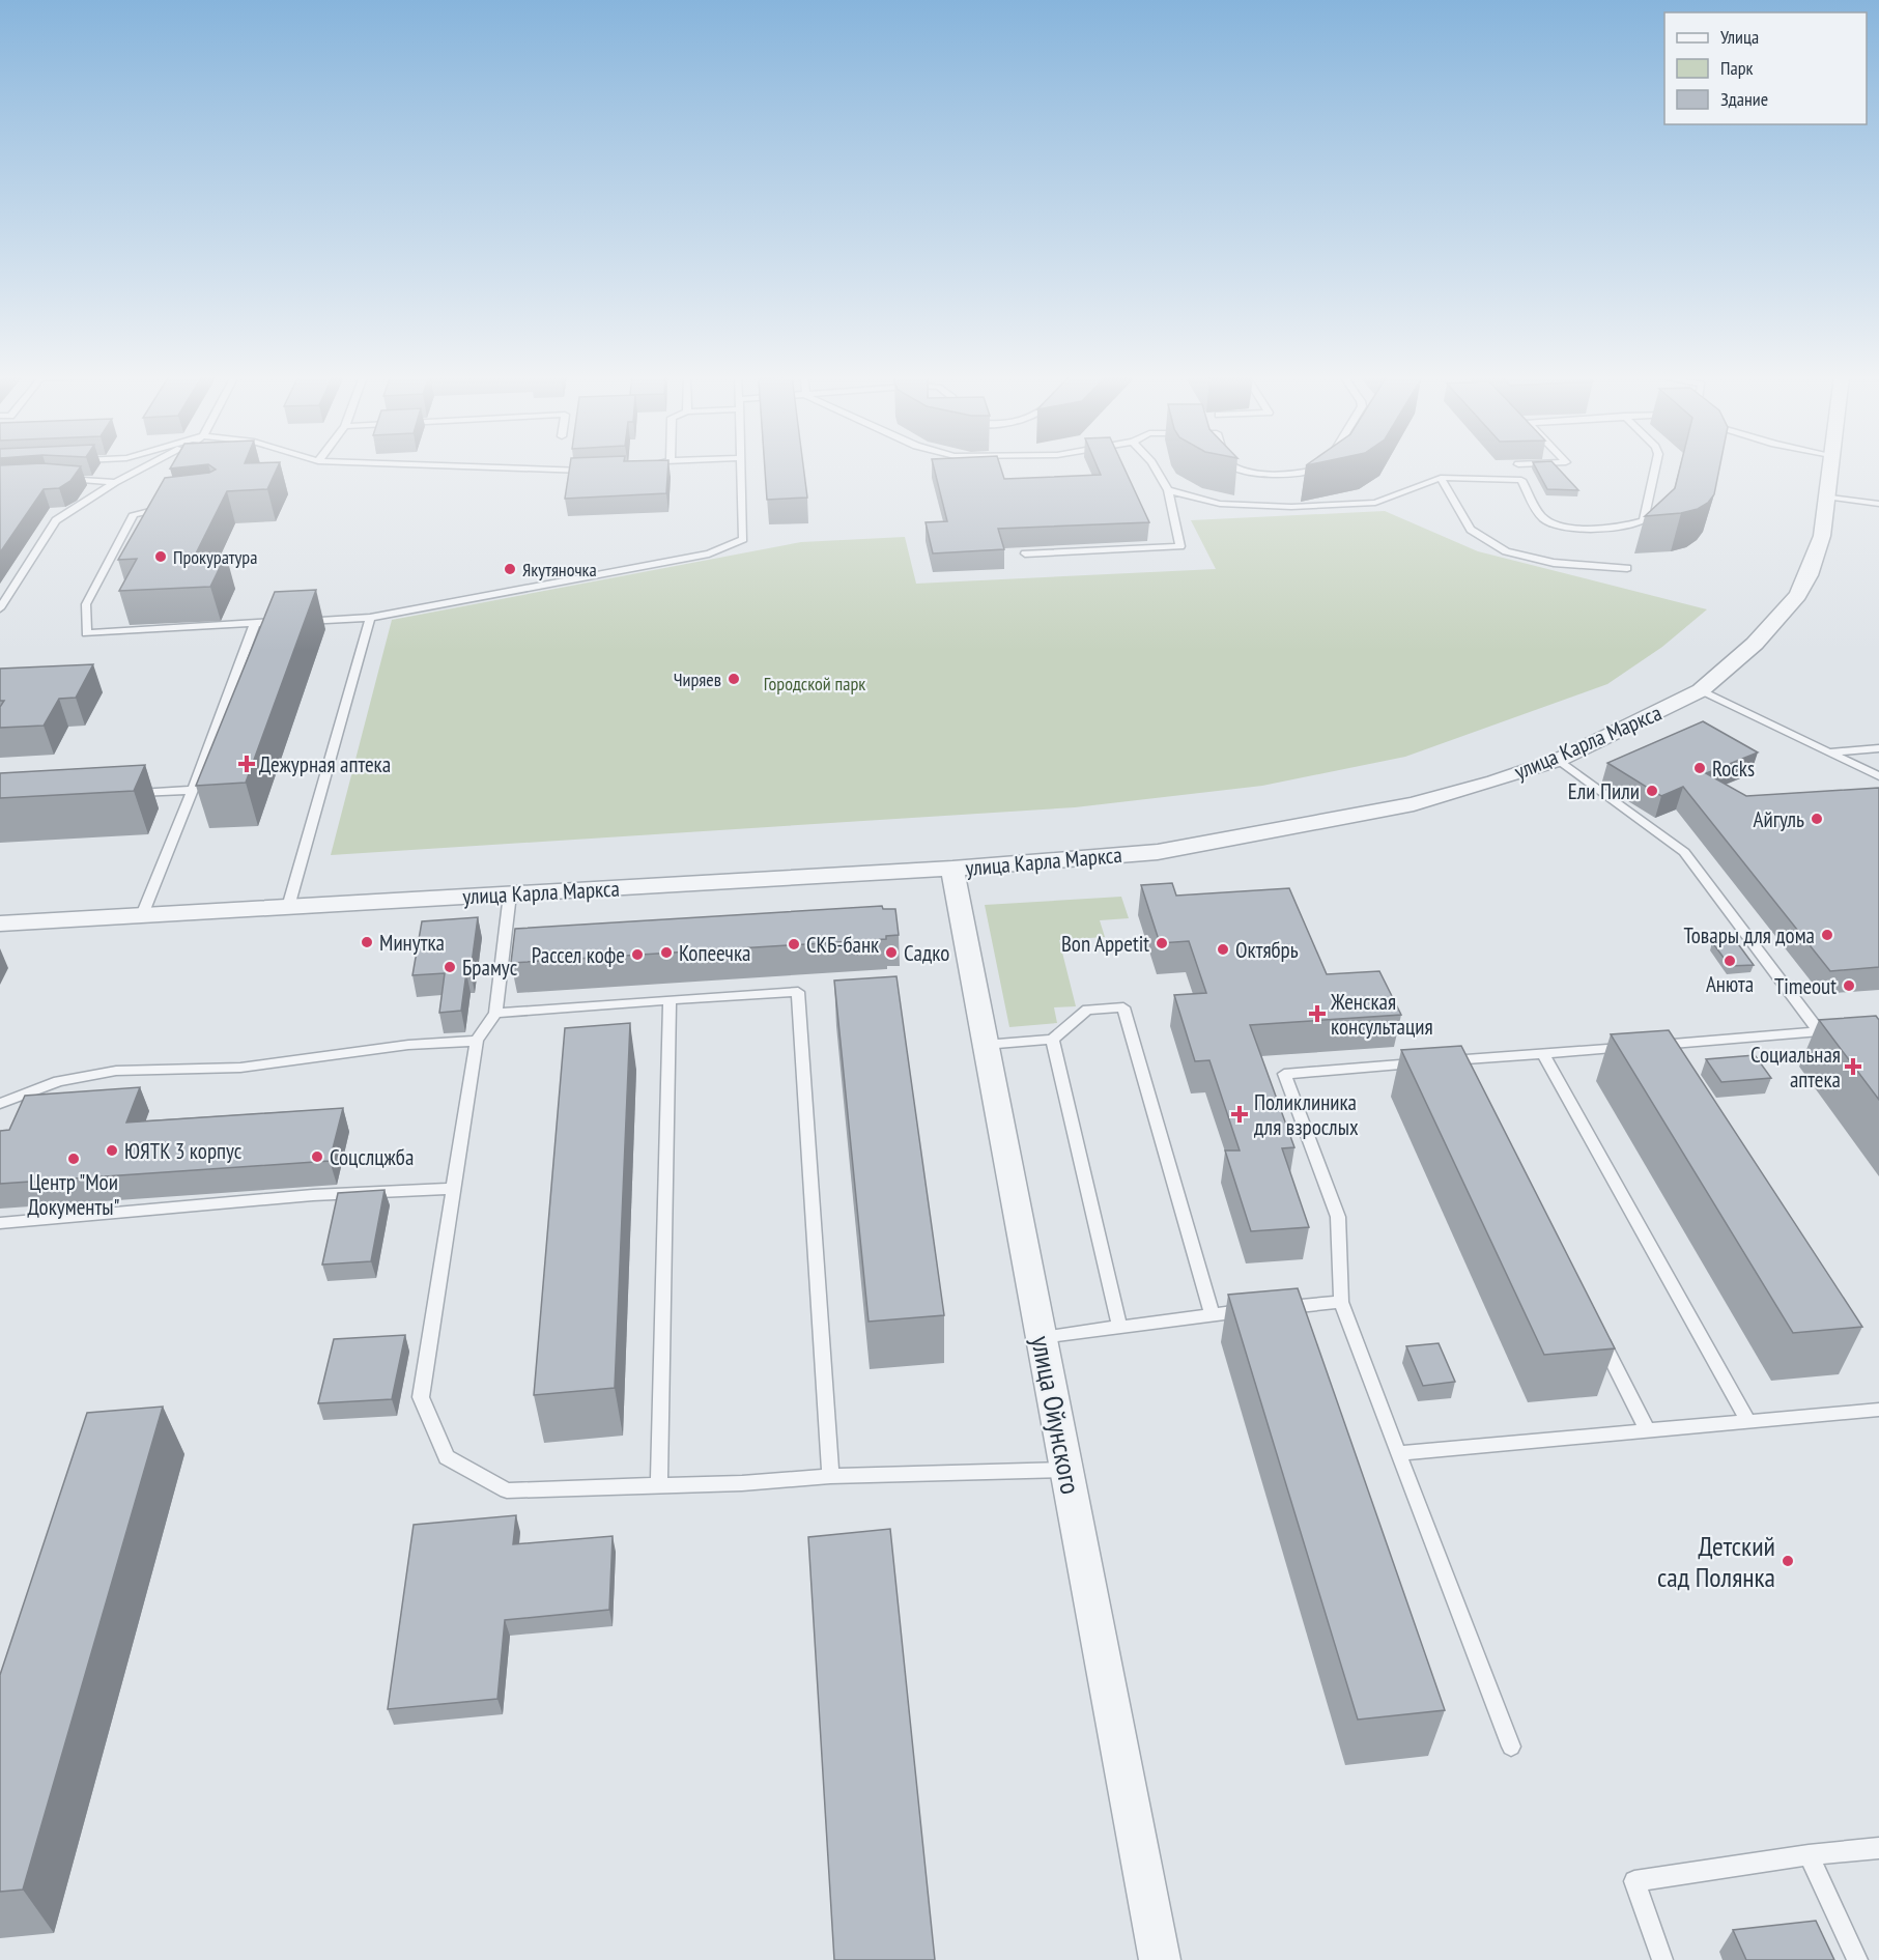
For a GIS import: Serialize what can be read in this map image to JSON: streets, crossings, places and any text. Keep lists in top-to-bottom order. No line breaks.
{"streets":{"street":["улица Карла Маркса","улица Ойунского"]},"crossings":[["улица Карла Маркса","улица Ойунского"]],"parks":["Городской парк"],"places":{"other":["Прокуратура","Якутяночка","Чиряев","Rocks","Ели Пили","Айгуль","Товары для дома","Минутка","Bon Appetit","СКБ-банк","Октябрь","Копеечка","Садко","Рассел кофе","Анюта","Брамус","Timeout","ЮЯТК 3 корпус","Соцслцжба","Центр \"Мои Документы\"","Детский сад Полянка"],"health":["Дежурная аптека","Женская консультация","Социальная аптека","Поликлиника для взрослых"]},"legend":["Улица","Парк","Здание"]}
